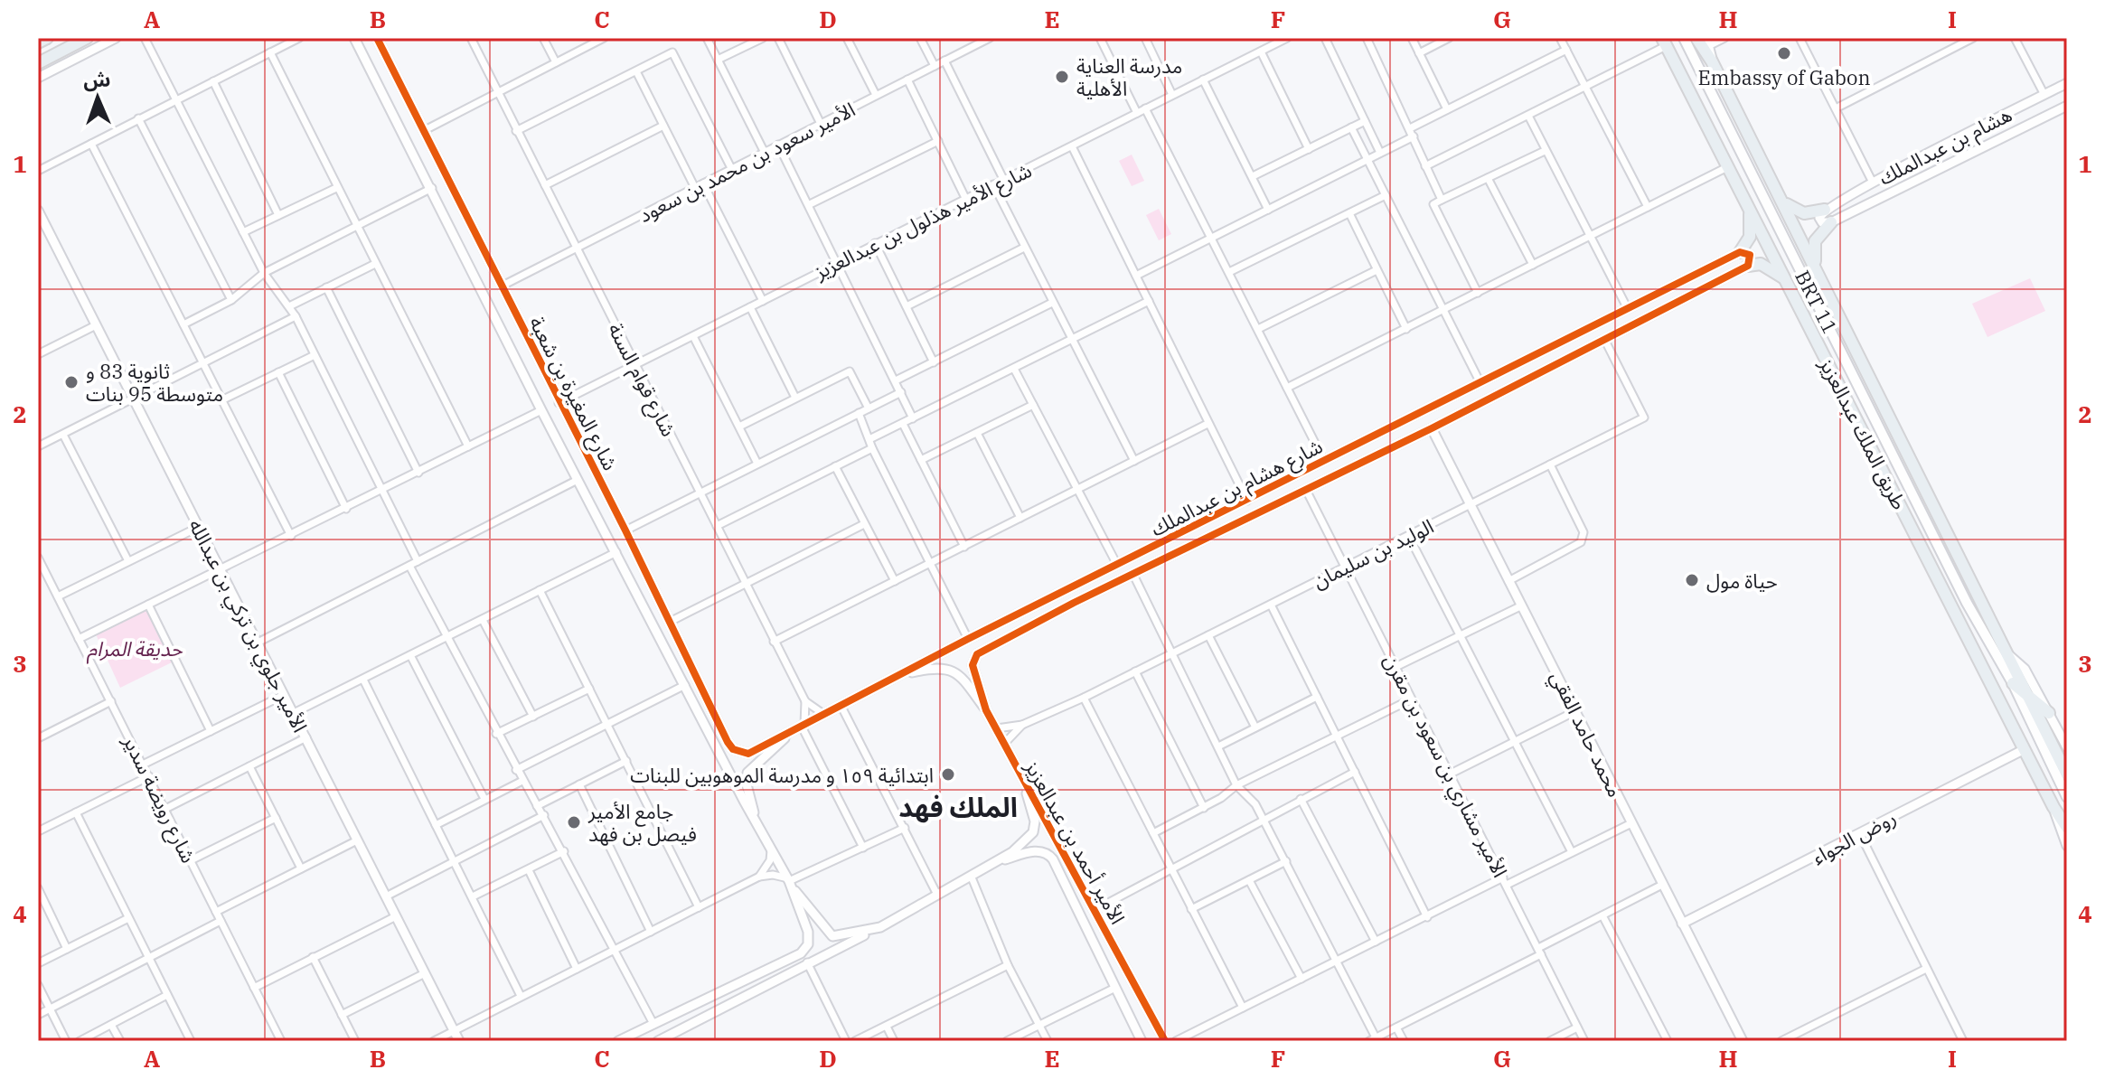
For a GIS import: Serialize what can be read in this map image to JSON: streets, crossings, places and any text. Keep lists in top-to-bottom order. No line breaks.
{"streets":{"main road":["BRT 11","طريق الملك عبدالعزيز"],"street":["هشام بن عبدالملك","الأمير سعود بن محمد بن سعود","شارع الأمير هذلول بن عبدالعزيز","شارع قوام السنة","شارع المغيرة بن شعبة","شارع هشام بن عبدالملك","الوليد بن سليمان","الأمير جلوي بن تركي بن عبدالله","محمد حامد الفقي","الأمير مشاري بن سعود بن مقرن","شارع رويضة سدير","روض الجواء","الأمير أحمد بن عبدالعزيز"]},"crossings":[["الأمير سعود بن محمد بن سعود","شارع قوام السنة"],["الأمير سعود بن محمد بن سعود","شارع المغيرة بن شعبة"],["شارع الأمير هذلول بن عبدالعزيز","شارع قوام السنة"],["شارع الأمير هذلول بن عبدالعزيز","شارع المغيرة بن شعبة"],["شارع قوام السنة","شارع هشام بن عبدالملك"],["شارع المغيرة بن شعبة","شارع هشام بن عبدالملك"],["طريق الملك عبدالعزيز","روض الجواء"],["شارع هشام بن عبدالملك","الوليد بن سليمان"],["شارع هشام بن عبدالملك","محمد حامد الفقي"],["شارع هشام بن عبدالملك","الأمير مشاري بن سعود بن مقرن"],["شارع هشام بن عبدالملك","الأمير أحمد بن عبدالعزيز"],["الوليد بن سليمان","محمد حامد الفقي"],["الوليد بن سليمان","الأمير مشاري بن سعود بن مقرن"],["الوليد بن سليمان","الأمير أحمد بن عبدالعزيز"],["محمد حامد الفقي","روض الجواء"]],"districts":["الملك فهد"],"parks":["حديقة المرام"],"places":["Embassy of Gabon","مدرسة العناية الأهلية","ثانوية 83 و متوسطة 95 بنات","حياة مول","ابتدائية ١٥٩ و مدرسة الموهوبين للبنات","جامع الأمير فيصل بن فهد"],"north":"top","grid":{"columns":["A","B","C","D","E","F","G","H","I"],"rows":["1","2","3","4"]}}
